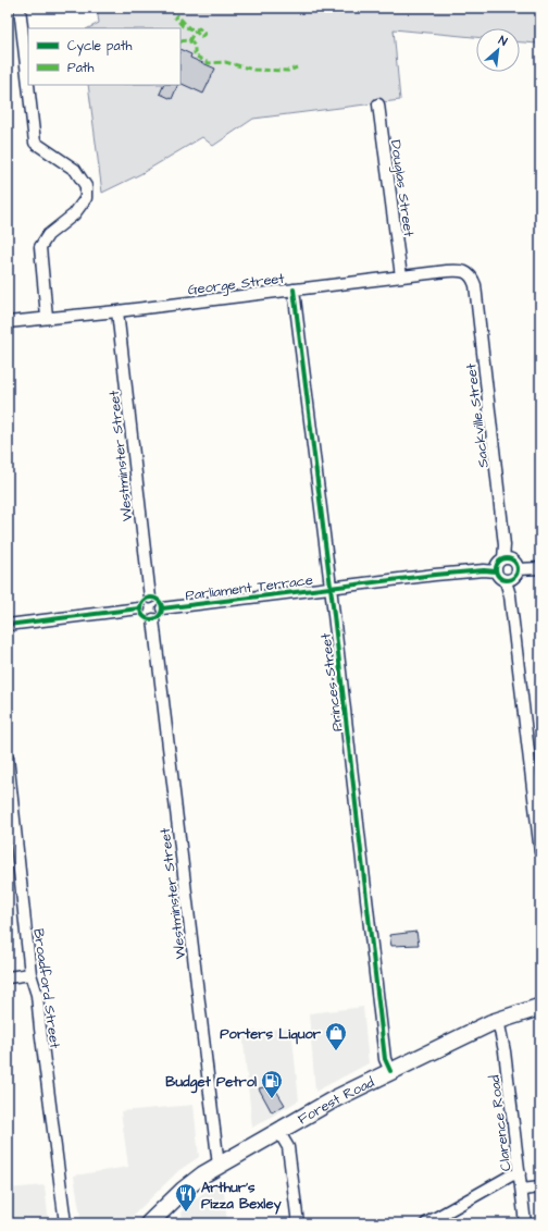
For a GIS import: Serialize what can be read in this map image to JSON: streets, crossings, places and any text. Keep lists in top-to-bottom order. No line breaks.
{"streets":{"main road":["Forest Road"],"street":["Douglas Street","George Street","Sackville Street","Westminster Street","Parliament Terrace","Princes Street","Broadford Street","Clarence Road"]},"crossings":[["Douglas Street","George Street"],["George Street","Sackville Street"],["George Street","Westminster Street"],["George Street","Princes Street"],["Sackville Street","Parliament Terrace"],["Westminster Street","Parliament Terrace"],["Westminster Street","Forest Road"],["Parliament Terrace","Princes Street"],["Princes Street","Forest Road"],["Forest Road","Clarence Road"]],"places":{"shop":["Porters Liquor"],"fuel station":["Budget Petrol"],"restaurant":["Arthur's Pizza Bexley"]},"legend":["Cycle path","Path"],"north":"top right"}
